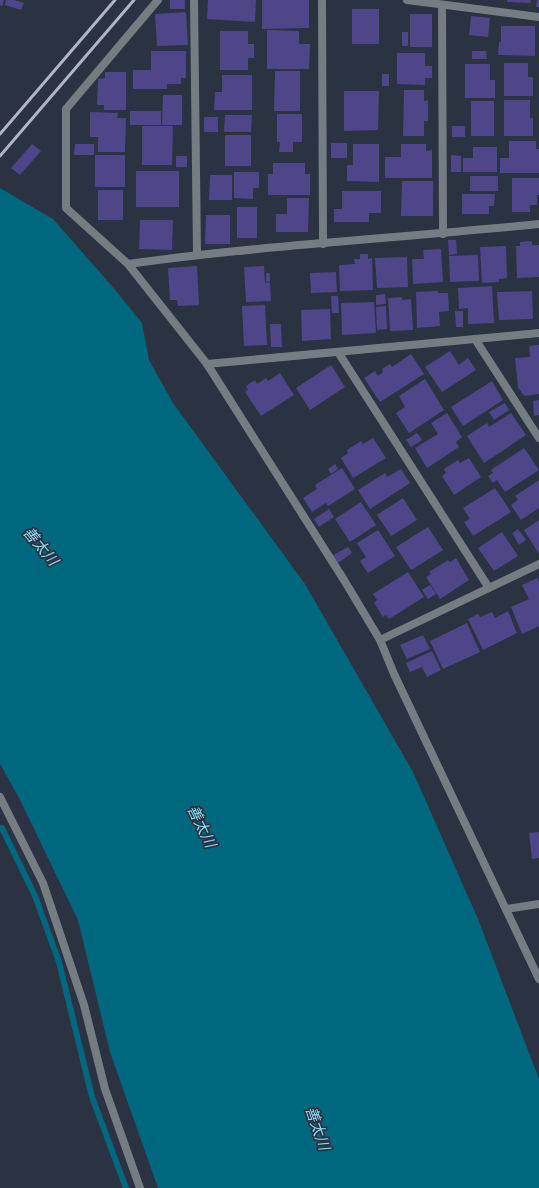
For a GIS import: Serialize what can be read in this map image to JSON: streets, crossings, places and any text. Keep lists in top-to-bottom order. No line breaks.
{"water":["善太川"]}
